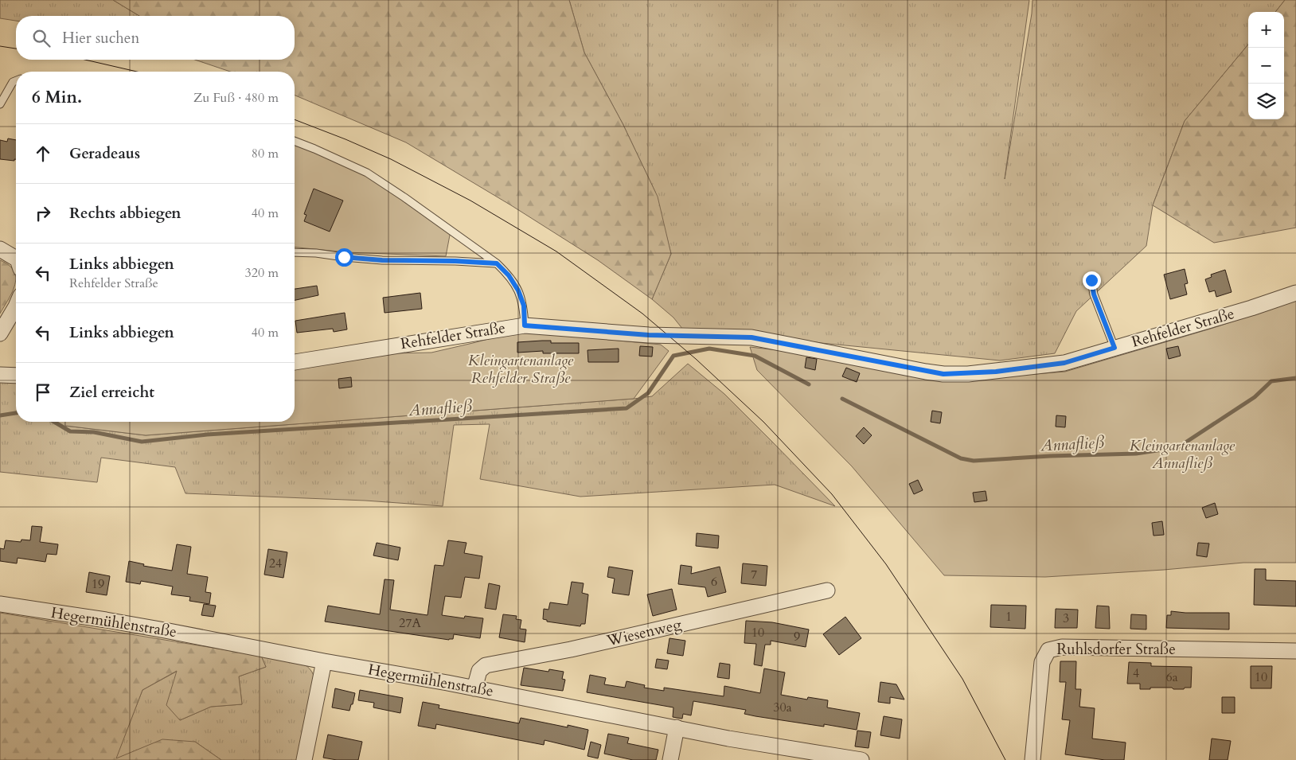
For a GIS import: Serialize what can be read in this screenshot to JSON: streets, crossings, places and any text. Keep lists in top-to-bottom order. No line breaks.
{"streets":{"street":["Rehfelder Straße","Hegermühlenstraße","Wiesenweg","Ruhlsdorfer Straße"]},"crossings":[["Hegermühlenstraße","Wiesenweg"]],"water":["Annafließ"],"parks":["Kleingartenanlage Rehfelder Straße","Kleingartenanlage Annafließ"],"house_numbers":["24","7","6","19","1","3","27A","10","9","4","6a","10","30a"],"page":{"map_buttons":["+","−"],"search":"Hier suchen","heading":["6 Min.","Zu Fuß · 480 m"],"list":[["Geradeaus","80 m"],["Rechts abbiegen","40 m"],["Links abbiegen","Rehfelder Straße","320 m"],["Links abbiegen","40 m"],"Ziel erreicht"]}}
